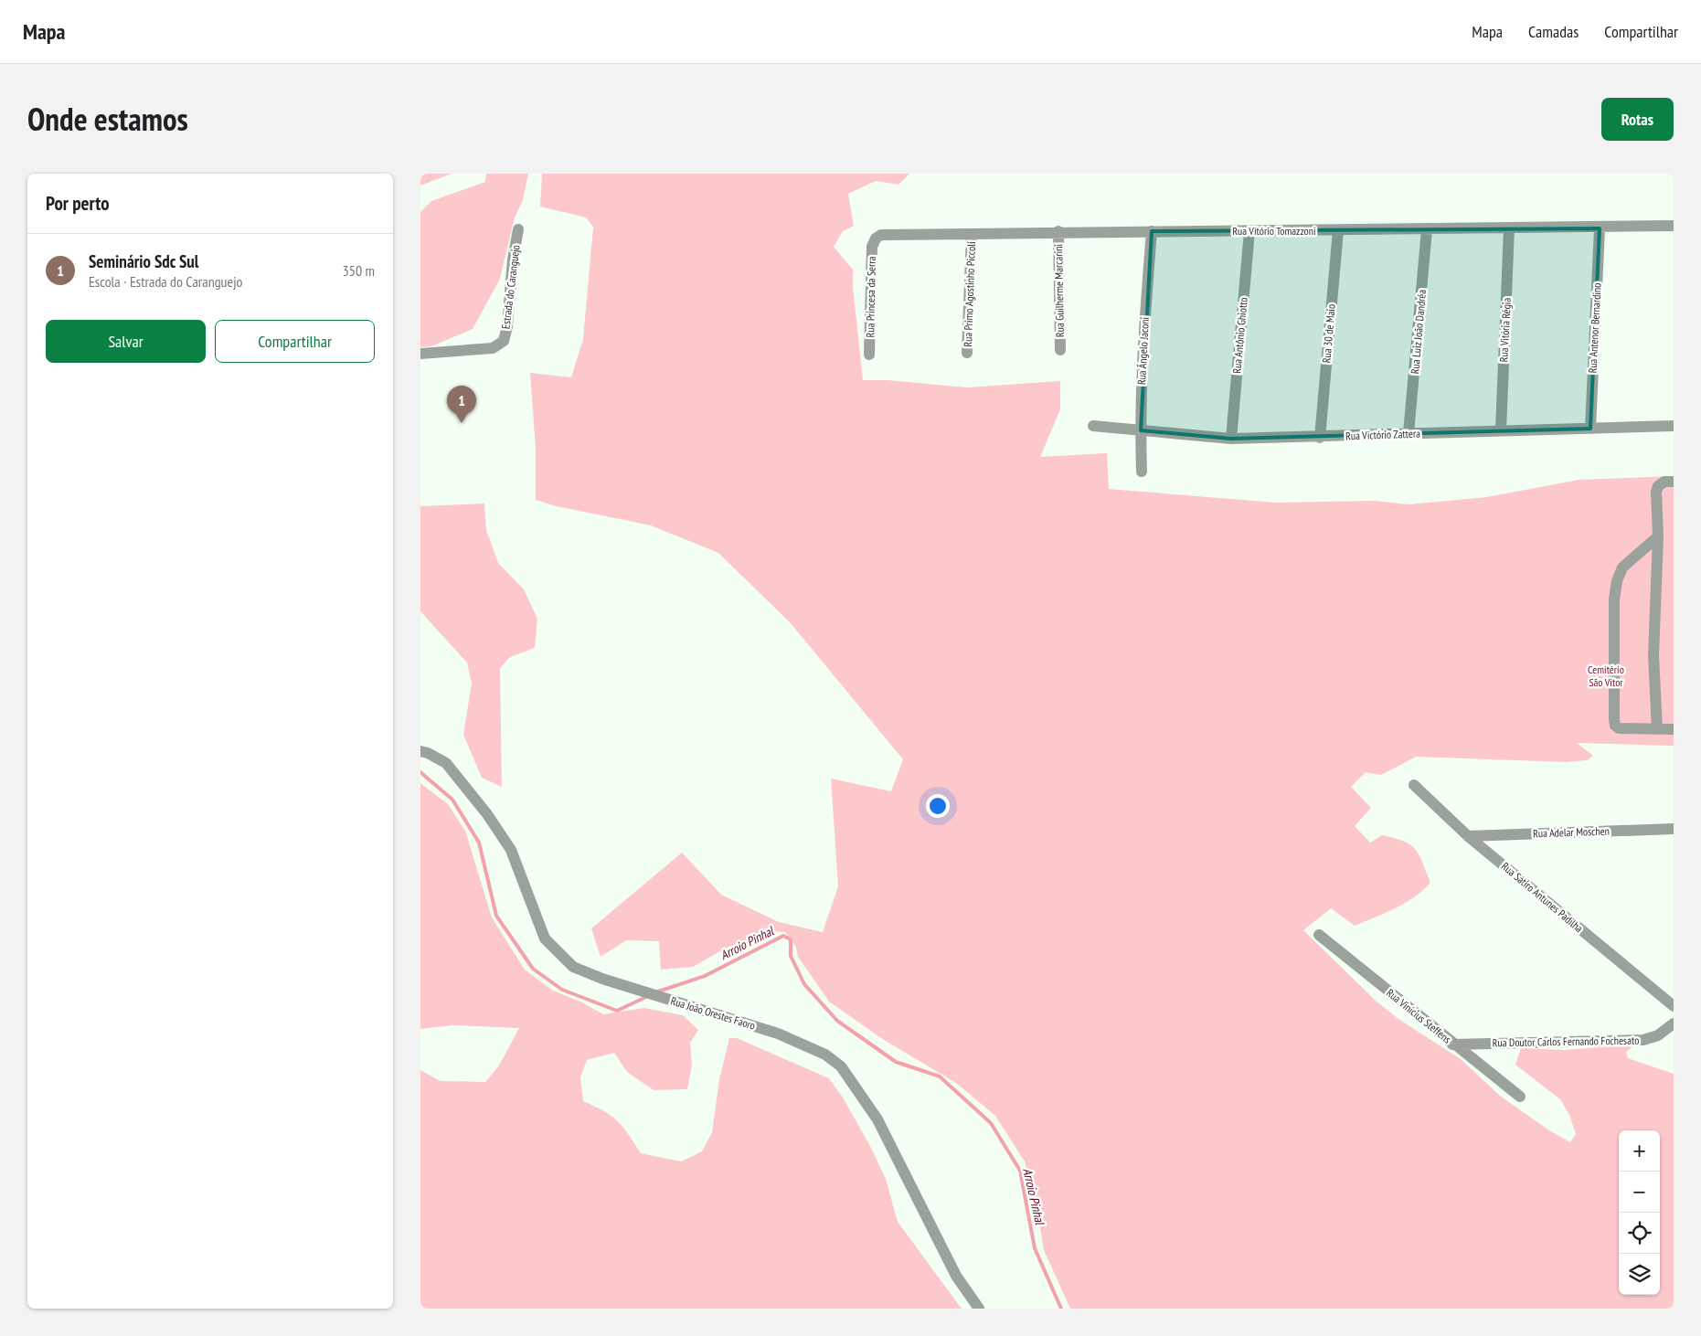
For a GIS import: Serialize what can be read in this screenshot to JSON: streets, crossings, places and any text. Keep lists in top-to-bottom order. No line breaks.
{"streets":{"street":["Rua Vitório Tomazzoni","Estrada do Caranguejo","Rua Guilherme Marcarini","Rua Primo Agostinho Piccoli","Rua Princesa da Serra","Rua Antenor Bernardino","Rua Vitória Régia","Rua Luiz João Dandréa","Rua 30 de Maio","Rua Antônio Ghiotto","Rua Ângelo Jaconi","Rua Victório Zattera","Rua Adelar Moschen","Rua Sátiro Antunes Padilha","Rua João Orestes Faoro","Rua Vinícius Steffens","Rua Doutor Carlos Fernando Fochesato"]},"crossings":[["Rua Vitório Tomazzoni","Rua Guilherme Marcarini"],["Rua Vitório Tomazzoni","Rua Primo Agostinho Piccoli"],["Rua Vitório Tomazzoni","Rua Princesa da Serra"],["Rua Vitório Tomazzoni","Rua Antenor Bernardino"],["Rua Vitório Tomazzoni","Rua Vitória Régia"],["Rua Vitório Tomazzoni","Rua Luiz João Dandréa"],["Rua Vitório Tomazzoni","Rua 30 de Maio"],["Rua Vitório Tomazzoni","Rua Antônio Ghiotto"],["Rua Vitório Tomazzoni","Rua Ângelo Jaconi"],["Rua Antenor Bernardino","Rua Victório Zattera"],["Rua Vitória Régia","Rua Victório Zattera"],["Rua Luiz João Dandréa","Rua Victório Zattera"],["Rua 30 de Maio","Rua Victório Zattera"],["Rua Antônio Ghiotto","Rua Victório Zattera"],["Rua Ângelo Jaconi","Rua Victório Zattera"],["Rua Adelar Moschen","Rua Sátiro Antunes Padilha"],["Rua Vinícius Steffens","Rua Doutor Carlos Fernando Fochesato"]],"water":["Arroio Pinhal"],"parks":["Cemitério São Vitor"],"page":{"header":"Mapa","nav":["Mapa","Camadas","Compartilhar"],"title":"Onde estamos","buttons":["Rotas",["Salvar","Compartilhar"]],"heading":"Por perto","list":[{"mark":"1","name":"Seminário Sdc Sul","note":"Escola · Estrada do Caranguejo","value":"350 m"}],"pins":"1","map_buttons":["+","−"]}}
